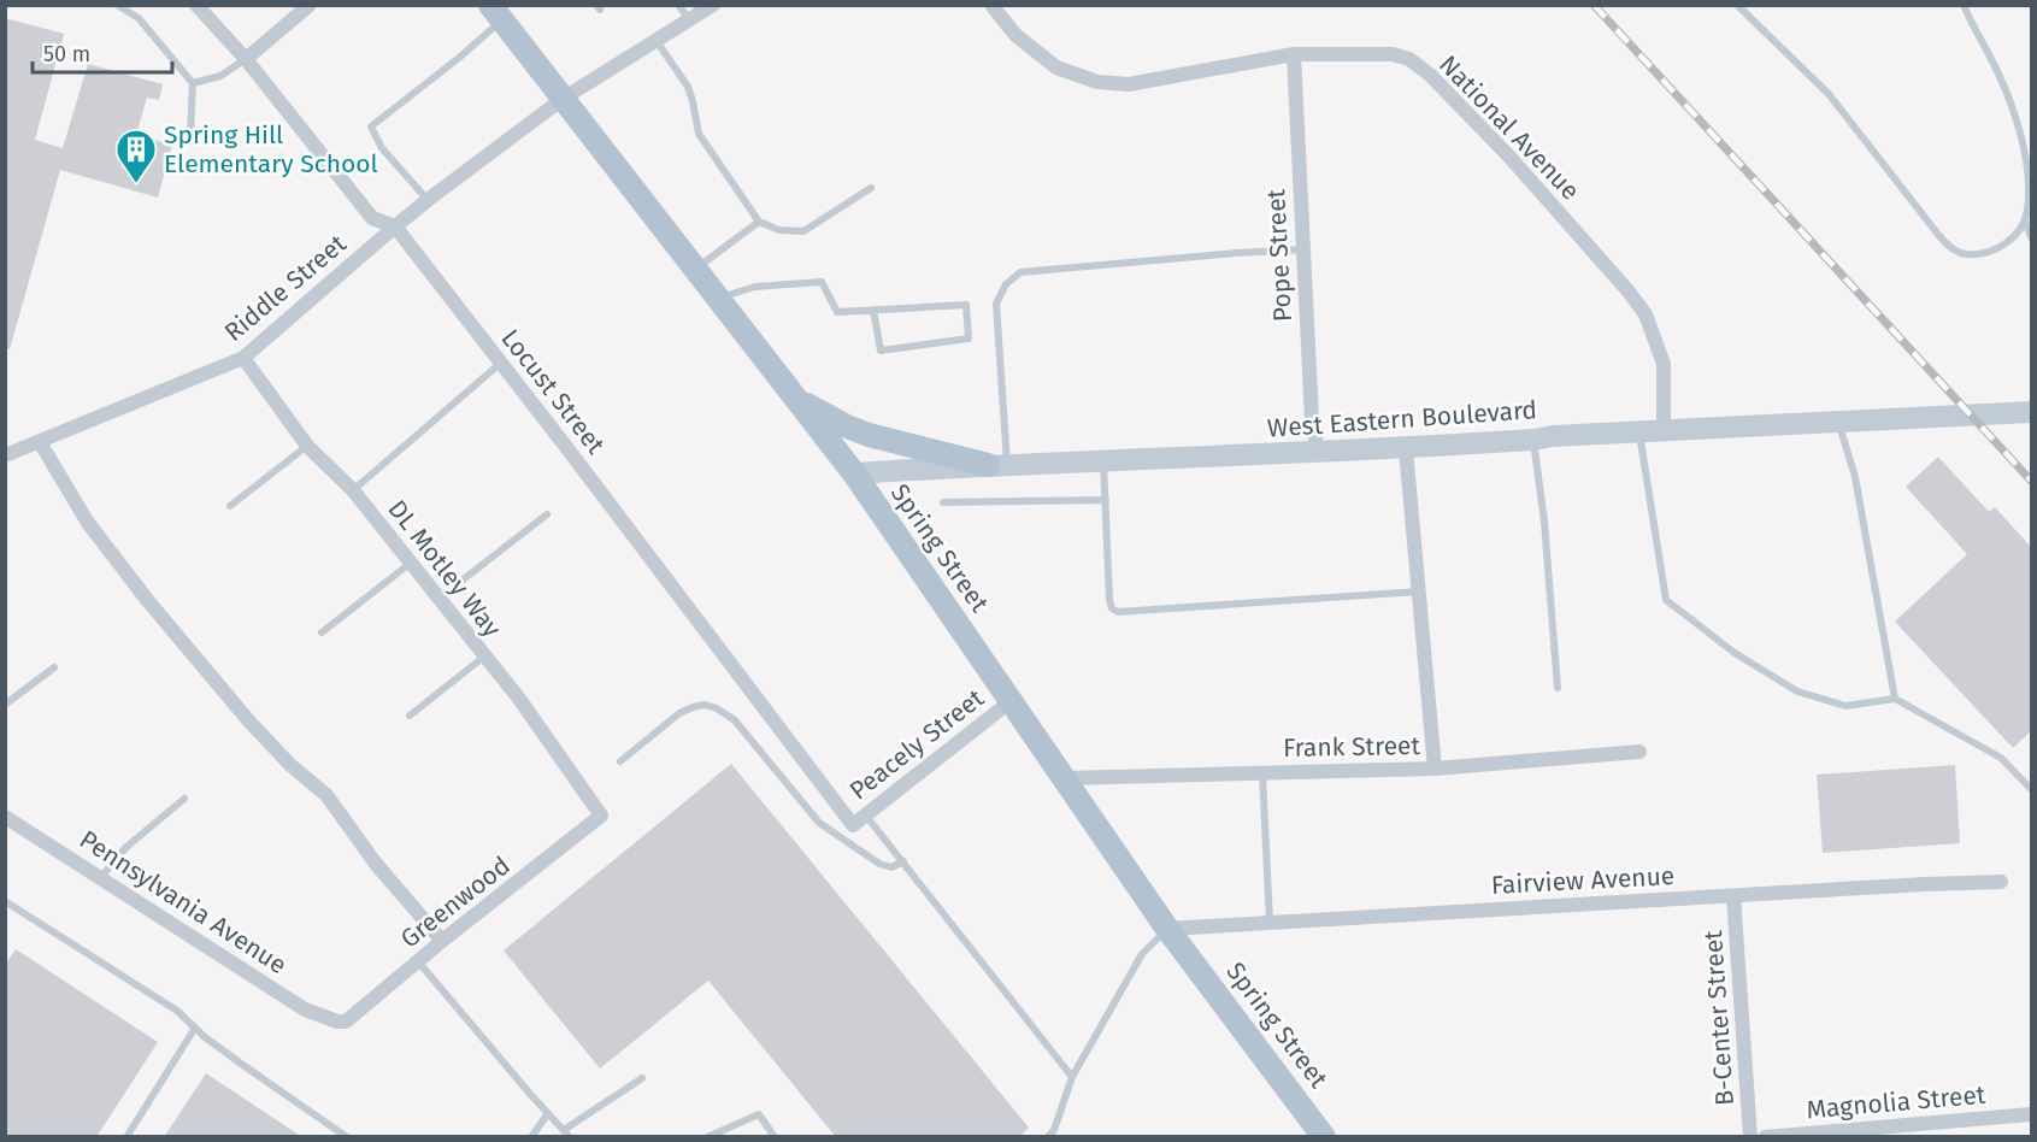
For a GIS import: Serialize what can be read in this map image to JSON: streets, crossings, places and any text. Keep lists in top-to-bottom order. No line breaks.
{"streets":{"main road":["West Eastern Boulevard","Spring Street"],"street":["National Avenue","Pope Street","Riddle Street","Locust Street","DL Motley Way","Peacely Street","Frank Street","Fairview Avenue","Pennsylvania Avenue","Greenwood","B-Center Street","Magnolia Street"]},"crossings":[["National Avenue","Pope Street"],["National Avenue","West Eastern Boulevard"],["Pope Street","West Eastern Boulevard"],["Riddle Street","Locust Street"],["Riddle Street","Spring Street"],["Riddle Street","DL Motley Way"],["Locust Street","Peacely Street"],["West Eastern Boulevard","Spring Street"],["Spring Street","Peacely Street"],["Spring Street","Frank Street"],["Spring Street","Fairview Avenue"],["DL Motley Way","Greenwood"],["Fairview Avenue","B-Center Street"],["Pennsylvania Avenue","Greenwood"]],"places":{"building":["Spring Hill Elementary School"]},"scale_bar":"50 m"}
